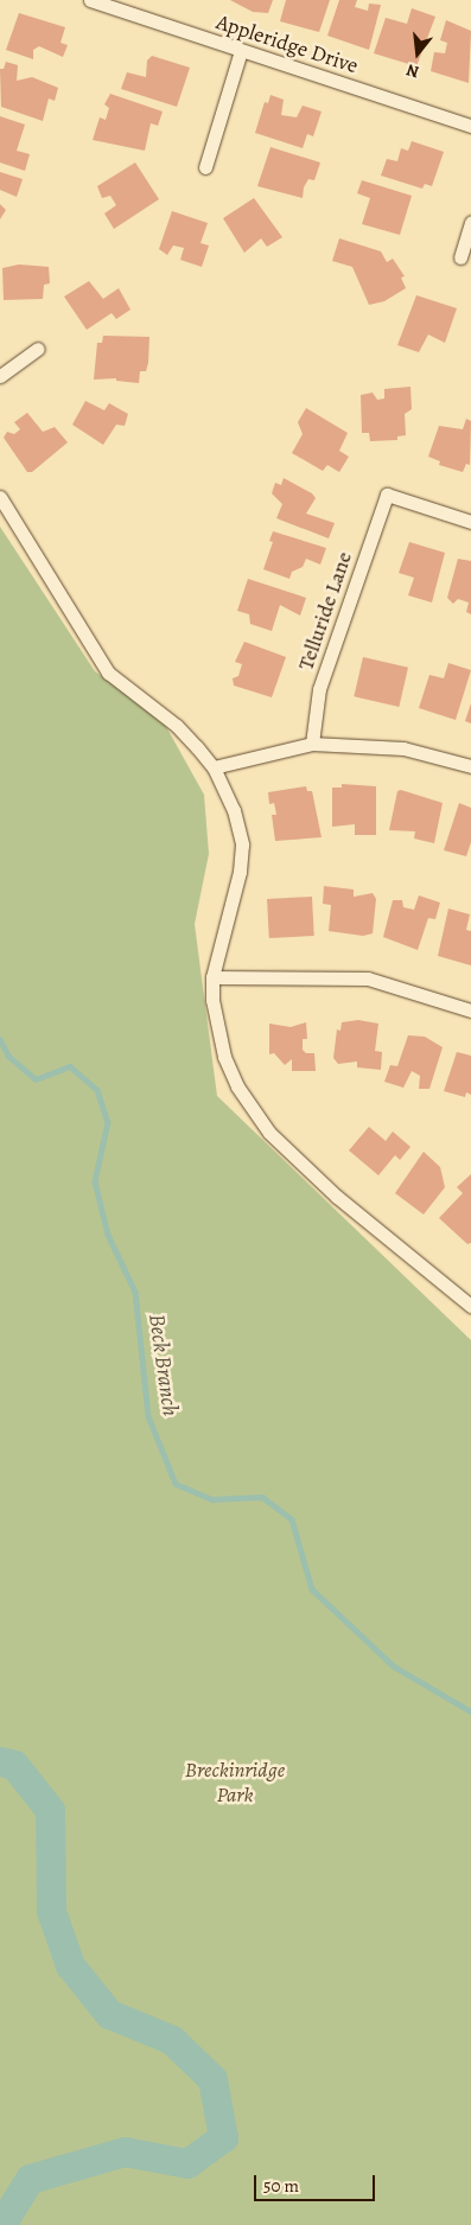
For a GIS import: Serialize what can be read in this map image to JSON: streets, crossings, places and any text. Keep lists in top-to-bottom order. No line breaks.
{"streets":{"street":["Appleridge Drive","Telluride Lane"]},"water":["Beck Branch"],"parks":["Breckinridge Park"],"scale_bar":"50 m","north":"bottom"}
